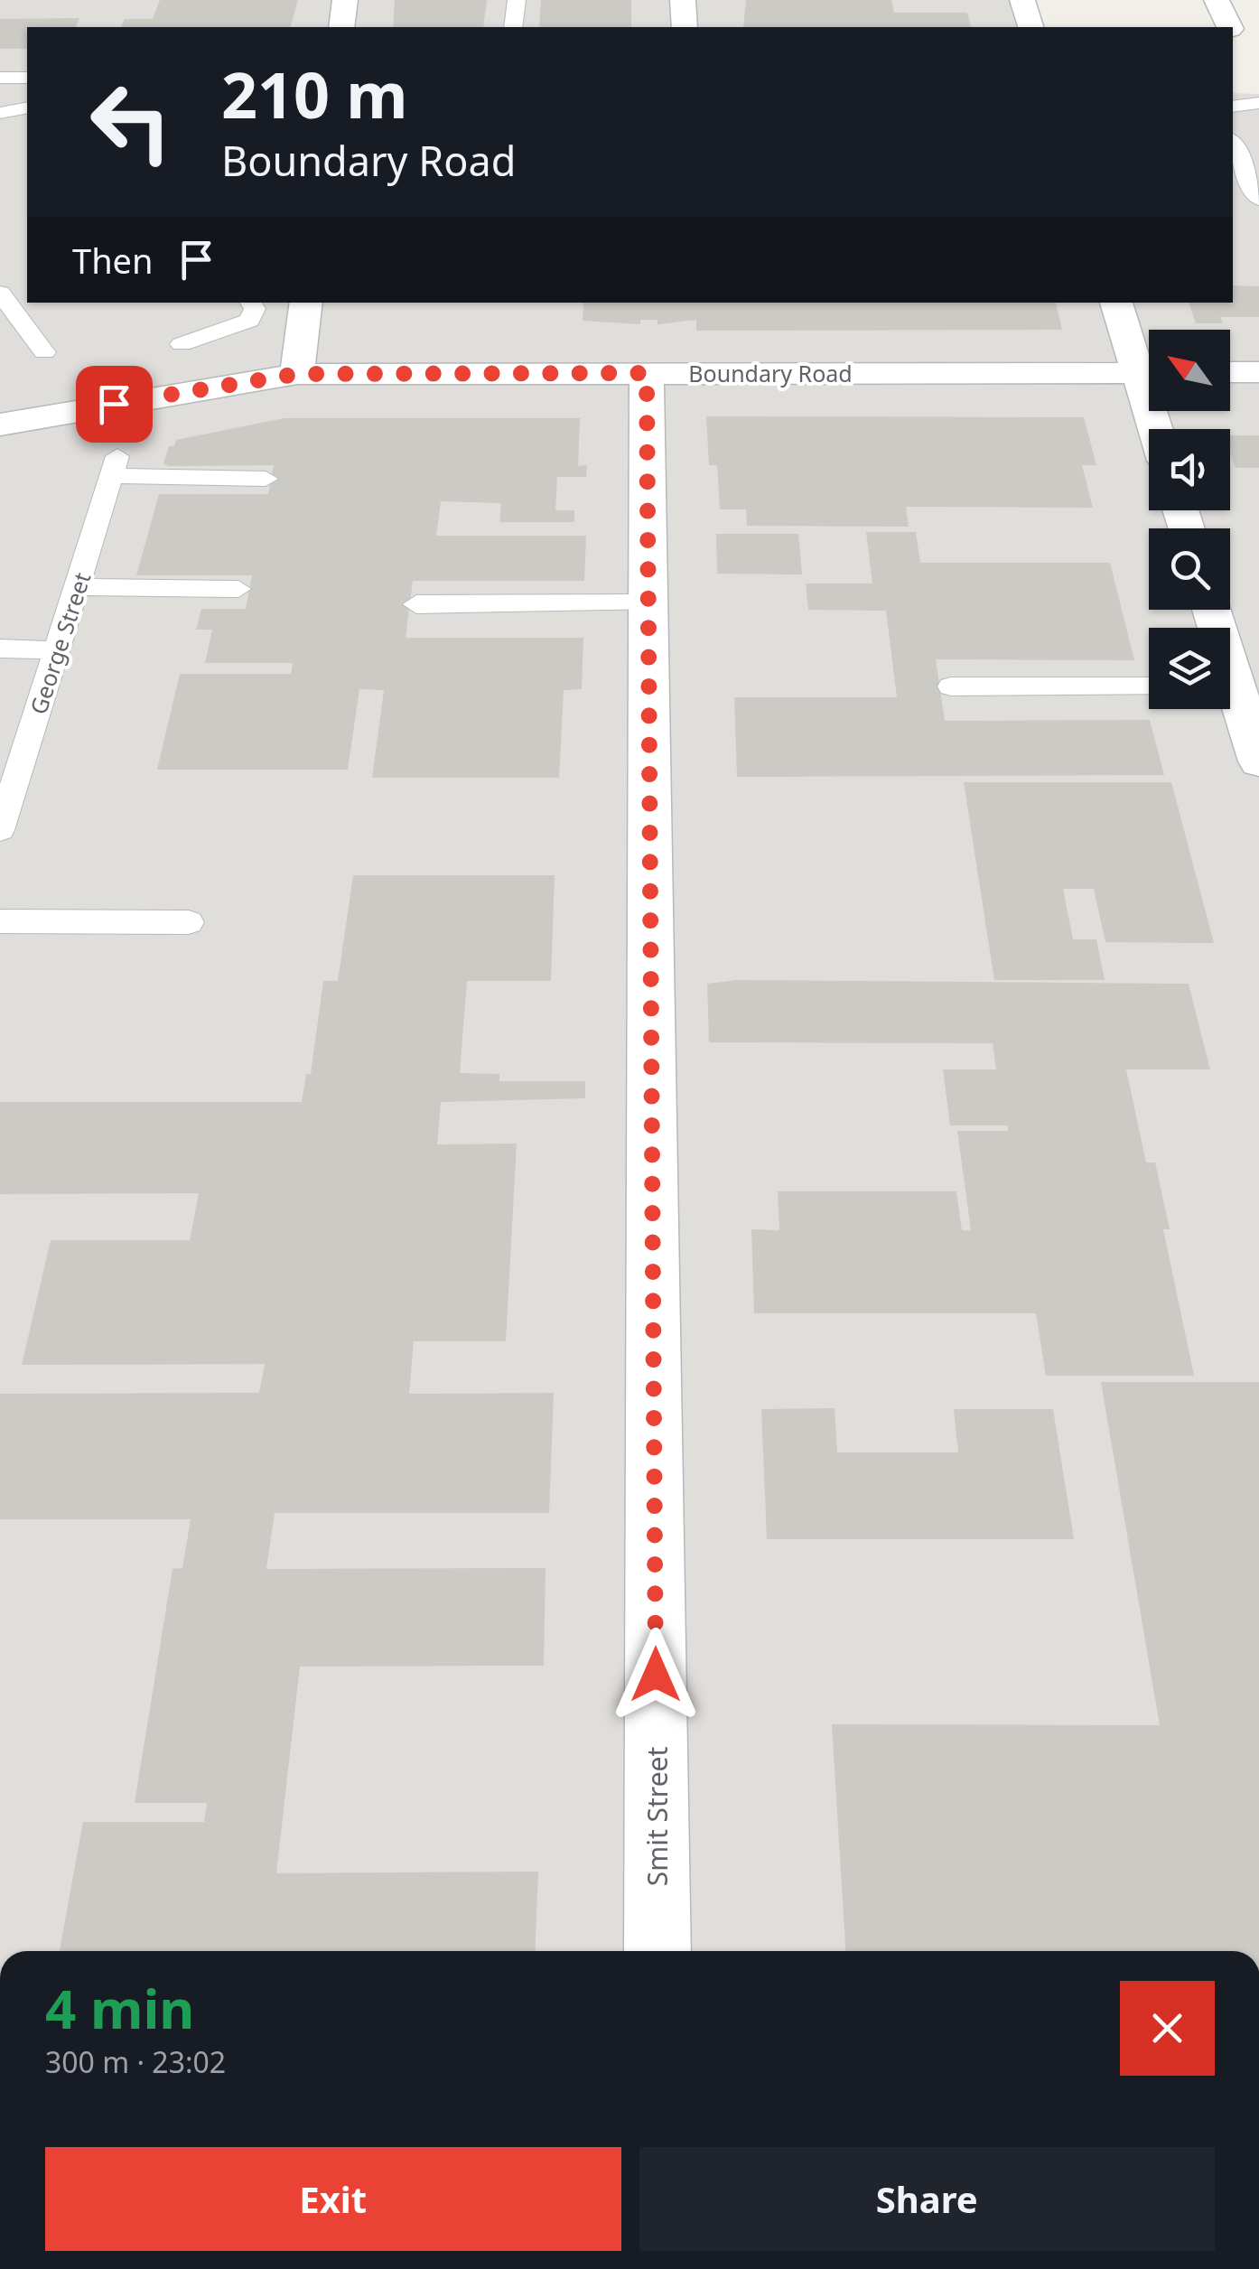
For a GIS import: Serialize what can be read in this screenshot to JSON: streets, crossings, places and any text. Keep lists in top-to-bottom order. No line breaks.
{"streets":{"street":["Boundary Road","Smit Street"],"lane":["George Street"]},"crossings":[["Boundary Road","Smit Street"]],"north":"top left","page":{"turn":["210 m","Boundary Road"],"then":"Then","heading":["4 min","300 m · 23:02"],"buttons":["Exit","Share"]}}
